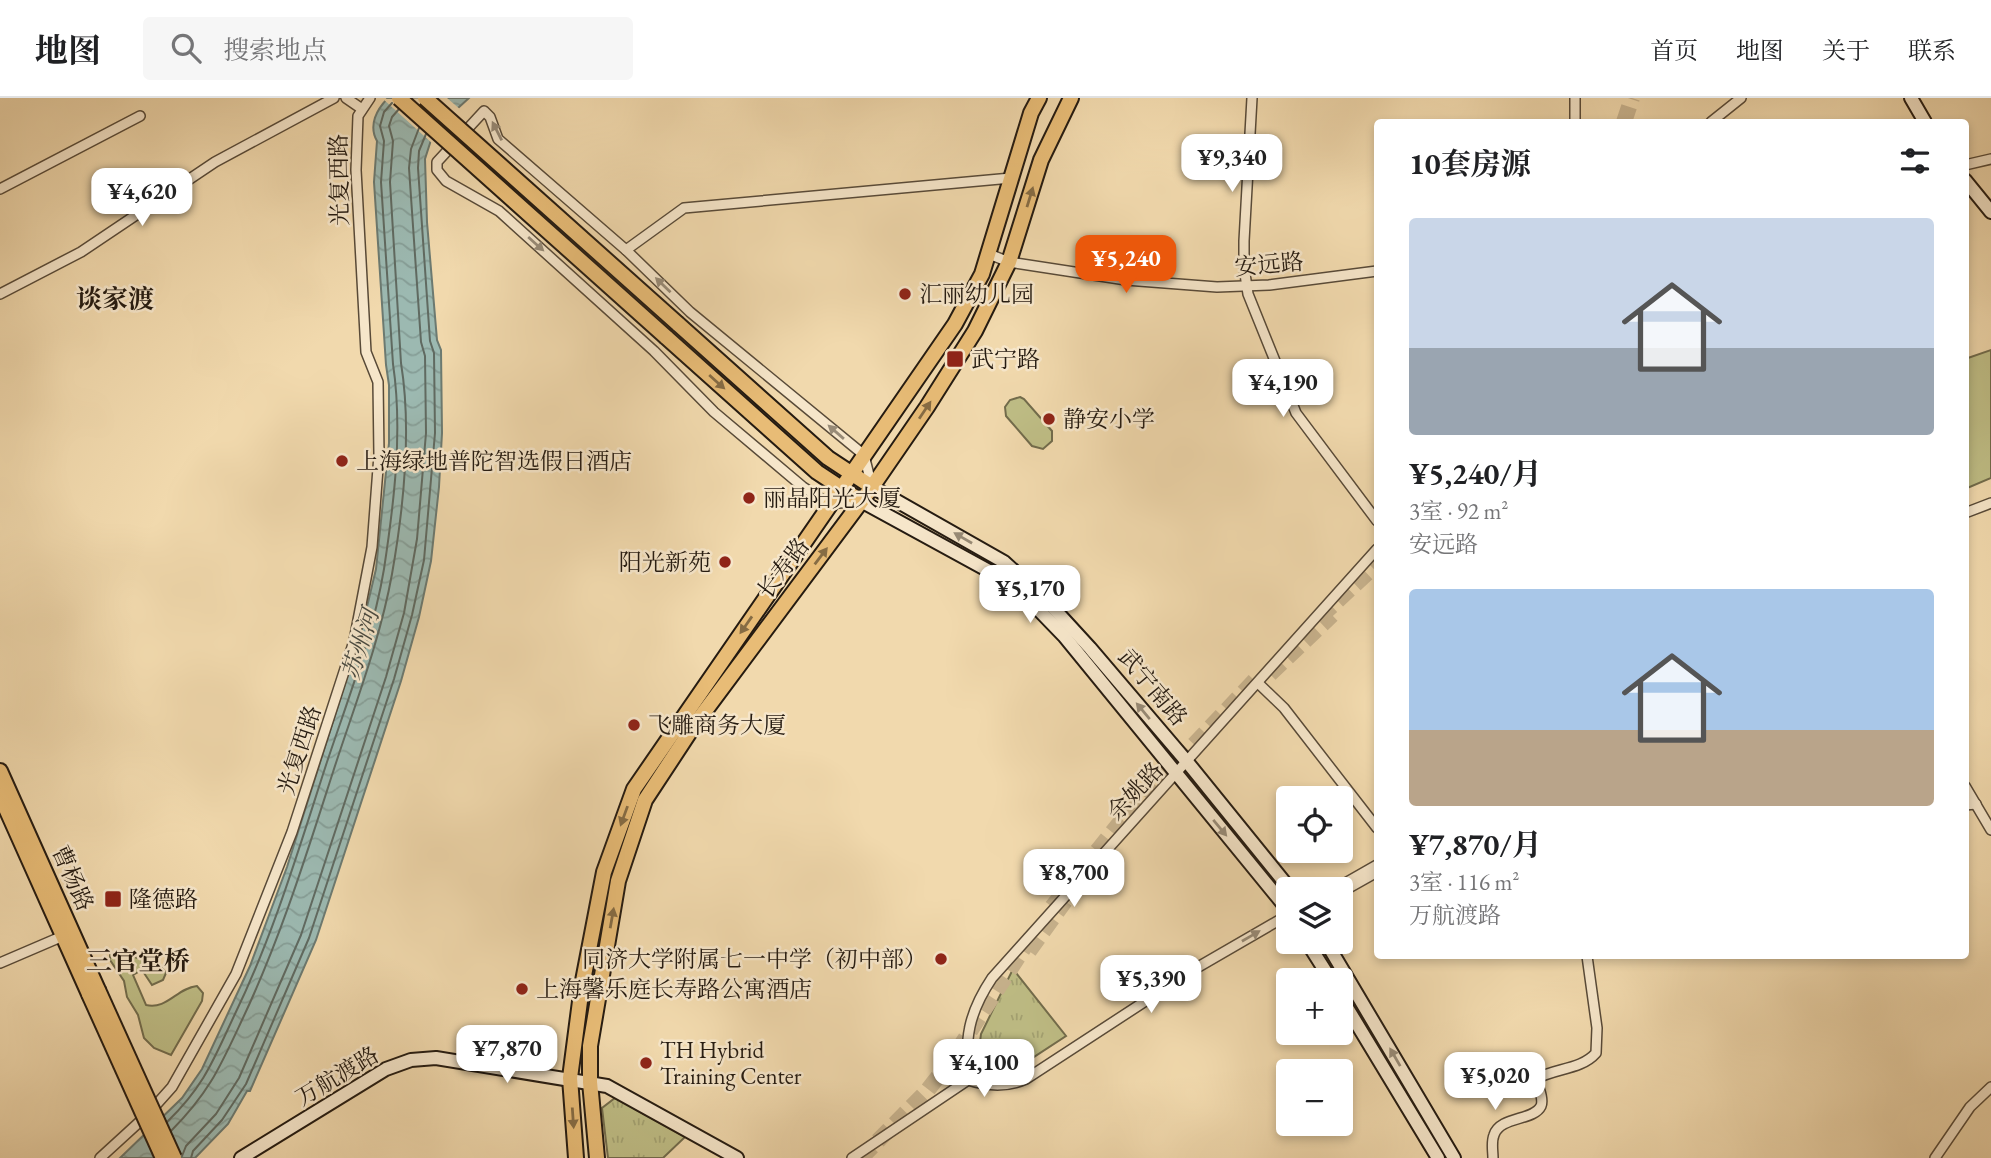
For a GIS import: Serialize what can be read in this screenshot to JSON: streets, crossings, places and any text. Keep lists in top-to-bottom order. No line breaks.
{"streets":{"main road":["长寿路","武宁南路","曹杨路","万航渡路"],"street":["光复西路","安远路","余姚路"]},"crossings":[["安远路","长寿路"],["长寿路","武宁南路"],["长寿路","万航渡路"],["武宁南路","余姚路"]],"districts":["谈家渡","三官堂桥"],"water":["苏州河"],"places":{"other":["汇丽幼儿园","静安小学","上海绿地普陀智选假日酒店","丽晶阳光大厦","阳光新苑","飞雕商务大厦","同济大学附属七一中学（初中部）","上海馨乐庭长寿路公寓酒店","TH Hybrid Training Center"],"transit":["武宁路","隆德路"]},"page":{"header":"地图","search":"搜索地点","nav":["首页","地图","关于","联系"],"heading":"10套房源","price":["¥9,340","¥4,620","¥5,240","¥4,190","¥5,170","¥8,700","¥5,390","¥7,870","¥4,100","¥5,020"],"list":[{"name":"¥5,240/月","note":"3室 · 92 m² · 安远路"},{"name":"¥7,870/月","note":"3室 · 116 m² · 万航渡路"}],"map_buttons":["+","−"]}}
